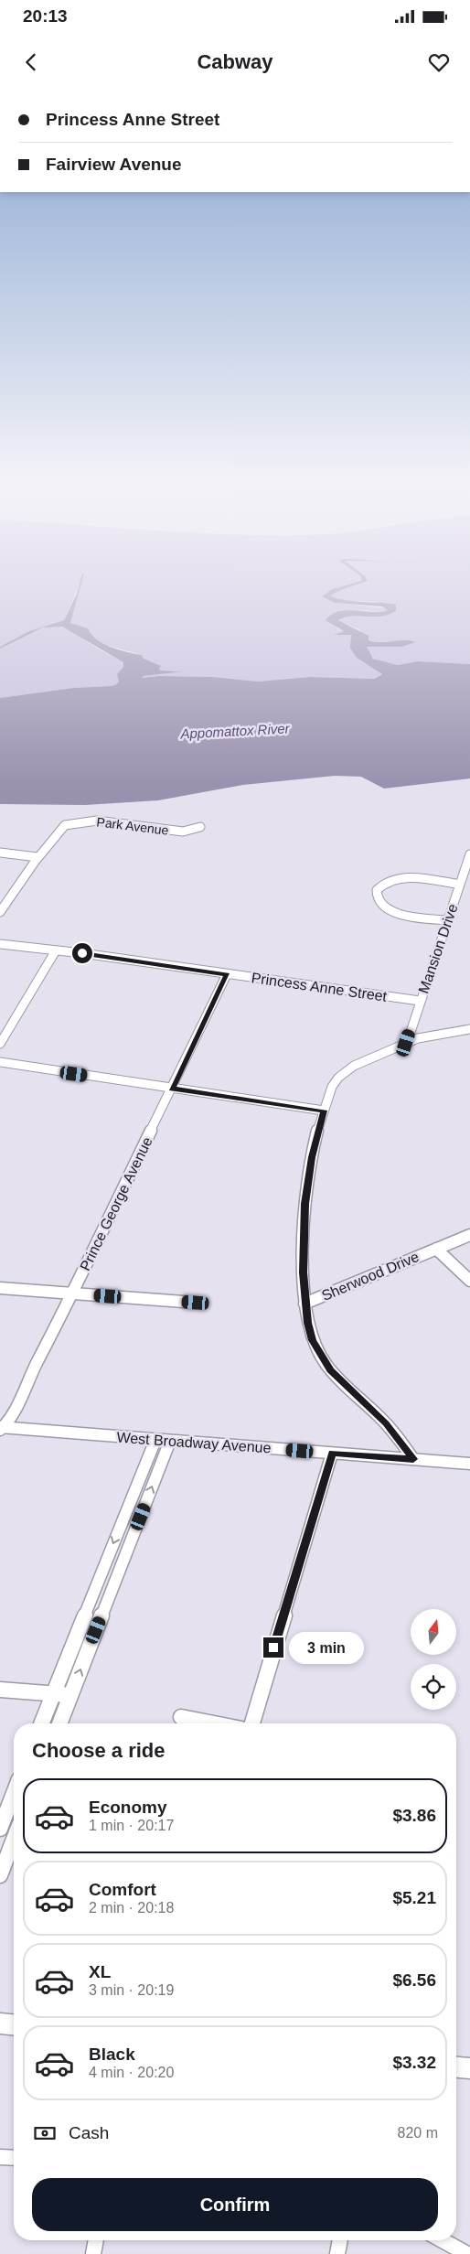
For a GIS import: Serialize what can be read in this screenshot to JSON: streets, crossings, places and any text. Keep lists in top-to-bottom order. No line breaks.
{"streets":{"main road":["West Broadway Avenue"],"street":["Park Avenue","Mansion Drive","Princess Anne Street","Prince George Avenue","Sherwood Drive"]},"crossings":[["Mansion Drive","Princess Anne Street"],["Princess Anne Street","Prince George Avenue"],["Prince George Avenue","West Broadway Avenue"]],"water":["Appomattox River"],"north":"top","page":{"status":"20:13","header":"Cabway","banner":["Princess Anne Street","Fairview Avenue"],"bubble":"3 min","heading":"Choose a ride","list":[{"name":"Economy","note":"1 min · 20:17","value":"$3.86"},{"name":"Comfort","note":"2 min · 20:18","value":"$5.21"},{"name":"XL","note":"3 min · 20:19","value":"$6.56"},{"name":"Black","note":"4 min · 20:20","value":"$3.32"}],"pay":["Cash","820 m"],"buttons":"Confirm"}}
